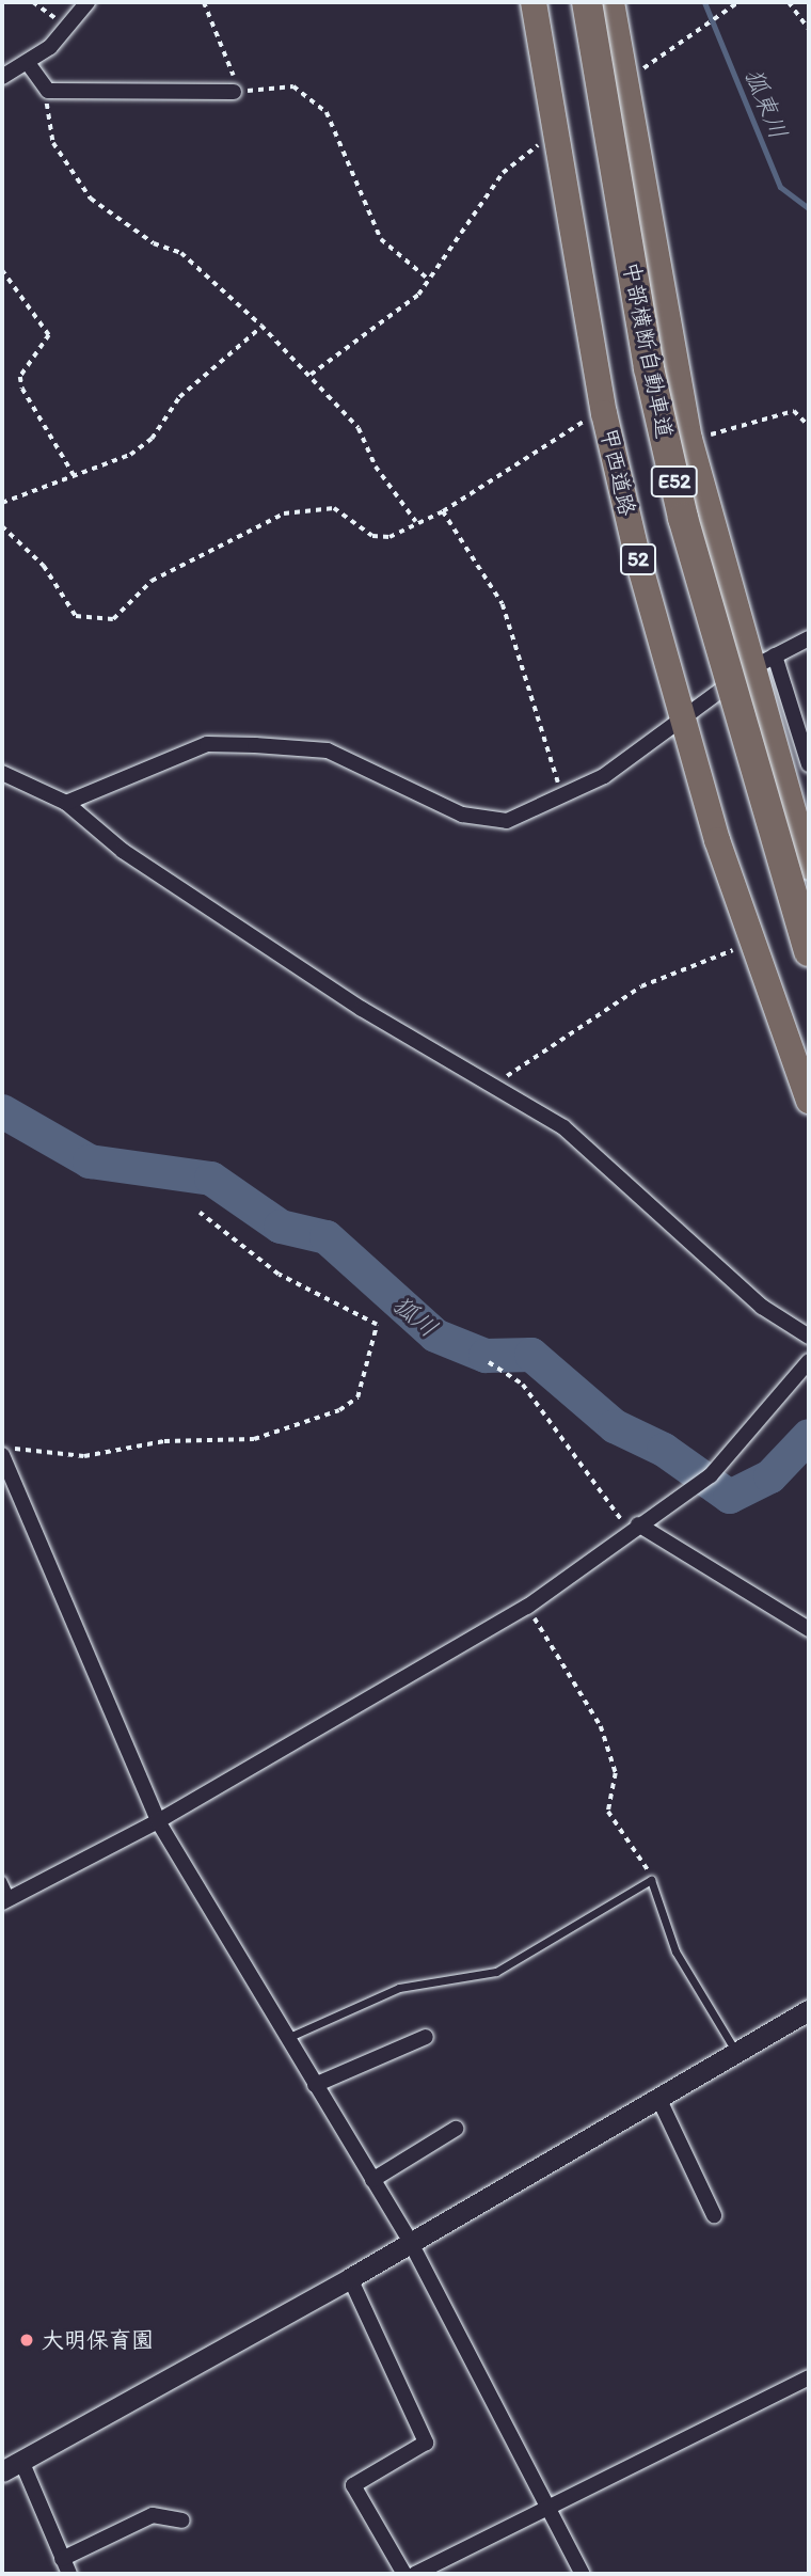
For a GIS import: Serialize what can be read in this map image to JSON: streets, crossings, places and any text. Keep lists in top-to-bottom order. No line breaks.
{"streets":{"highway":["中部横断自動車道","甲西道路","E52","52"]},"water":["狐東川","狐川"],"places":["大明保育園"]}
